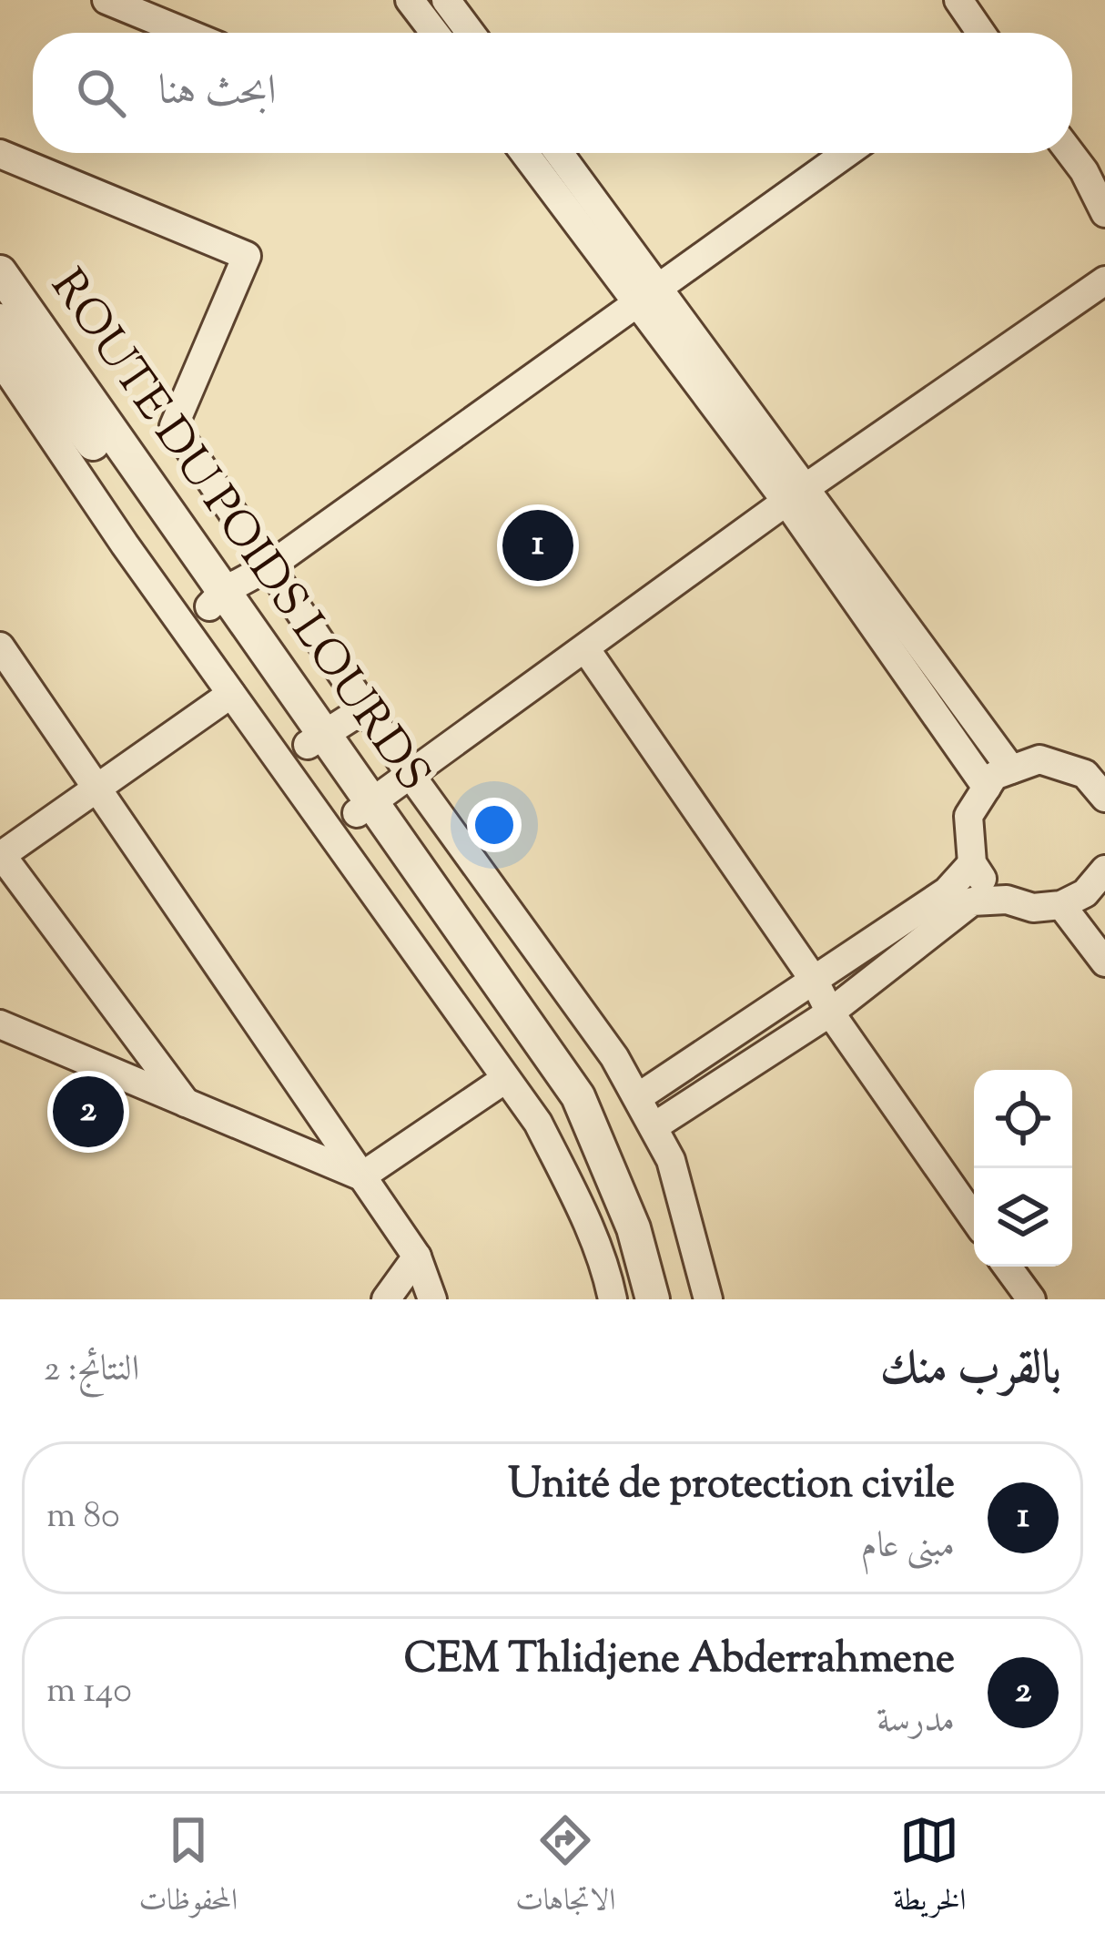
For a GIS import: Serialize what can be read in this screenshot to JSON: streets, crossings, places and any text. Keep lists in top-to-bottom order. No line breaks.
{"streets":{"street":["ROUTE DU POIDS LOURDS"]},"page":{"search":"ابحث هنا","pins":["1","2"],"heading":["بالقرب منك","النتائج: 2"],"list":[{"mark":"1","name":"Unité de protection civile","note":"مبنى عام","value":"80 m"},{"mark":"2","name":"CEM Thlidjene Abderrahmene","note":"مدرسة","value":"140 m"}],"nav":["الخريطة","الاتجاهات","المحفوظات"]}}
